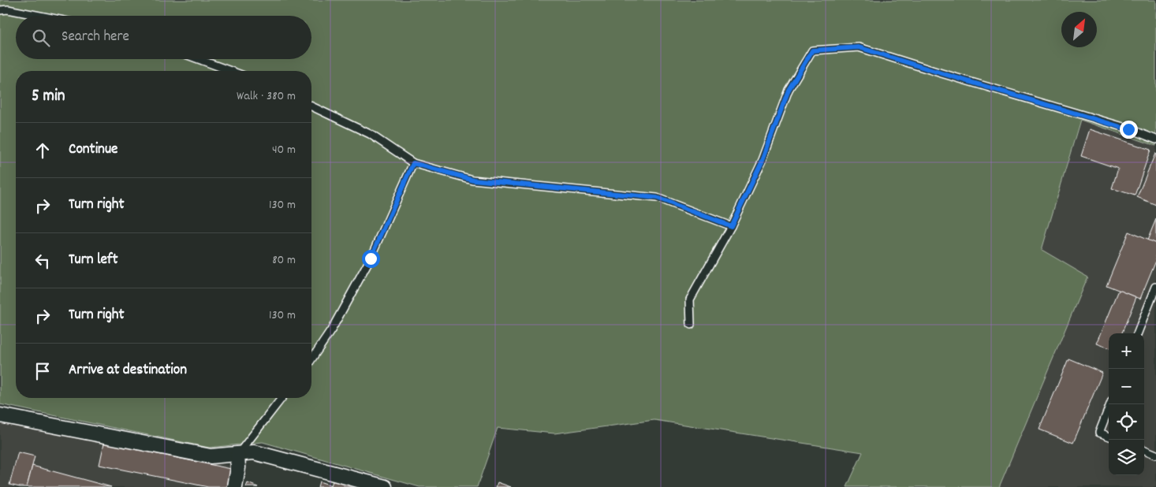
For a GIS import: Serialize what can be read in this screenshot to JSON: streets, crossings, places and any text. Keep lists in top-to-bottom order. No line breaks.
{"north":"top right","page":{"search":"Search here","heading":["5 min","Walk · 380 m"],"list":[["Continue","40 m"],["Turn right","130 m"],["Turn left","80 m"],["Turn right","130 m"],"Arrive at destination"],"map_buttons":["+","−"]}}
